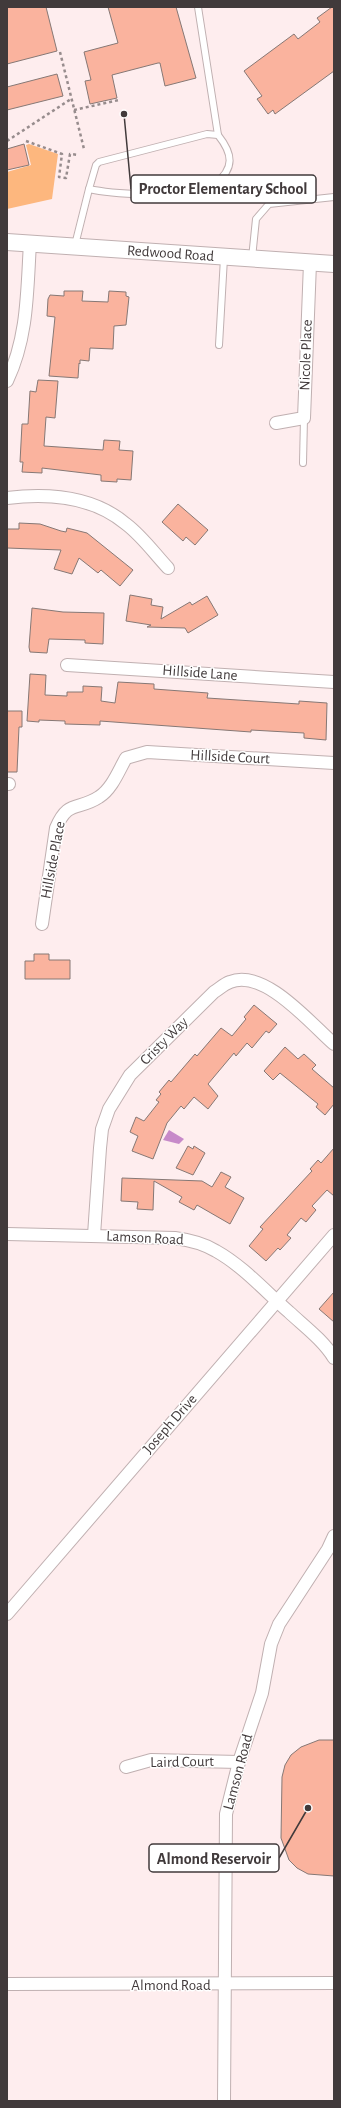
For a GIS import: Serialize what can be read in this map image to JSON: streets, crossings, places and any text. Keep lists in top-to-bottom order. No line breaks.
{"streets":{"main road":["Redwood Road"],"street":["Nicole Place","Hillside Lane","Hillside Court","Hillside Place","Cristy Way","Lamson Road","Joseph Drive","Laird Court","Almond Road"]},"crossings":[["Redwood Road","Nicole Place"],["Hillside Court","Hillside Place"],["Cristy Way","Lamson Road"],["Lamson Road","Joseph Drive"],["Lamson Road","Laird Court"],["Lamson Road","Almond Road"]],"places":["Proctor Elementary School","Almond Reservoir"]}
